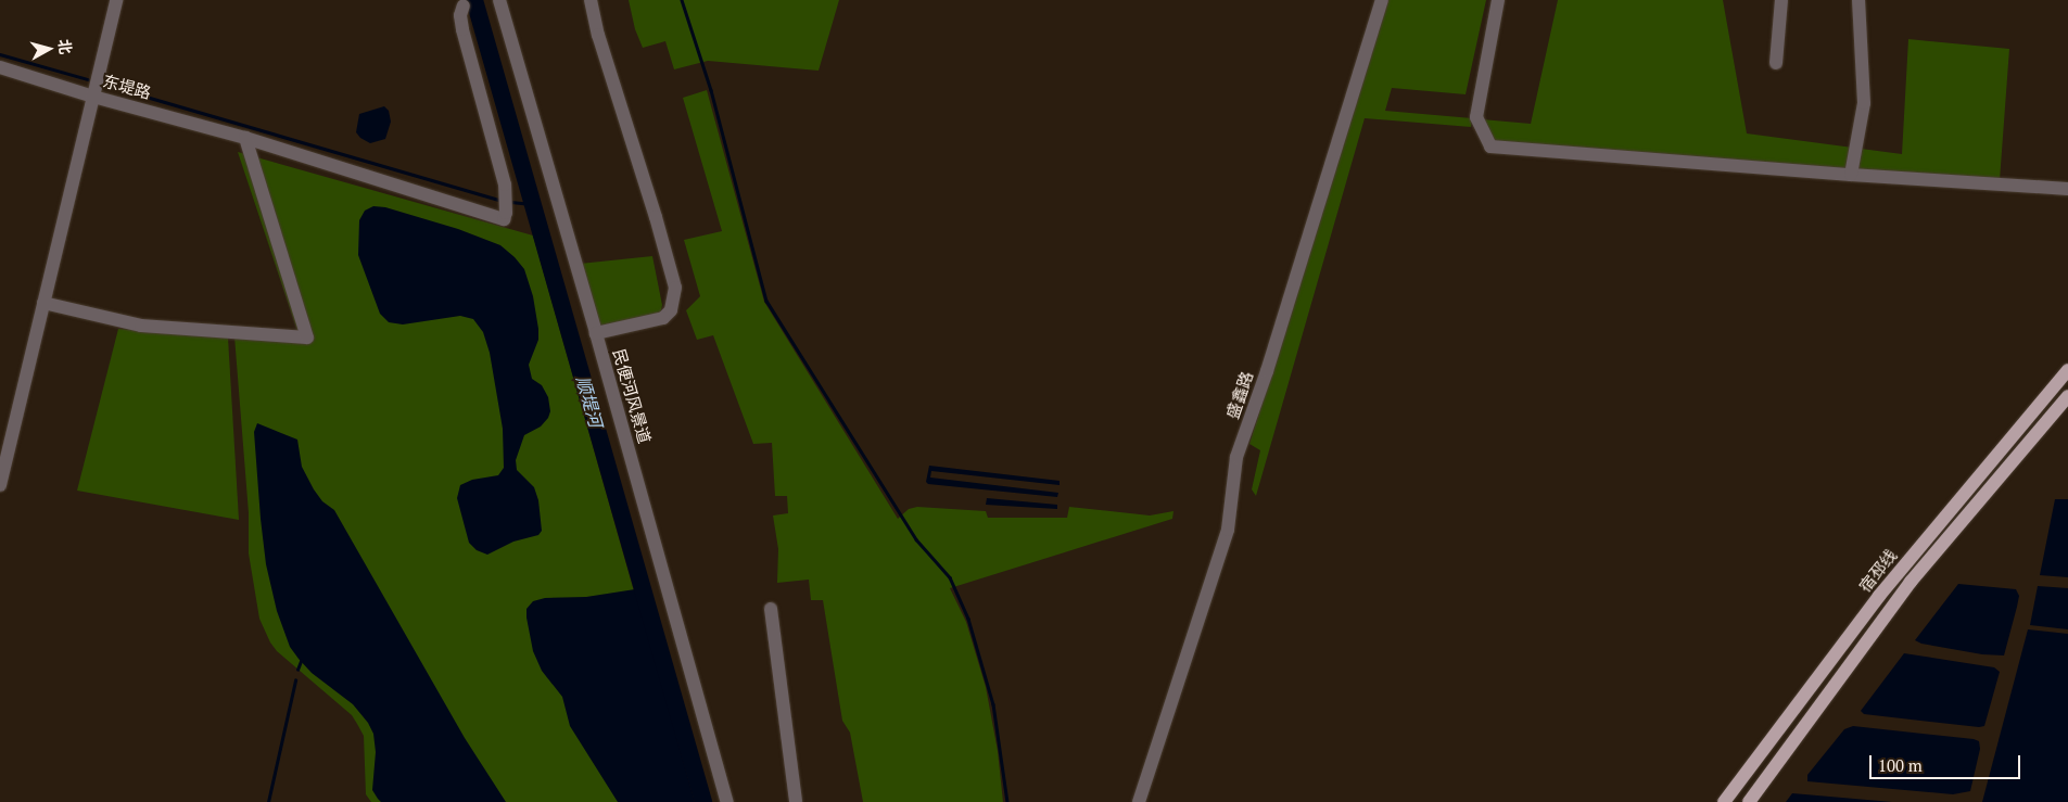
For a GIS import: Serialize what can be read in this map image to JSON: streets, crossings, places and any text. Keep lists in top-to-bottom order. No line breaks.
{"streets":{"main road":["宿邳线"],"street":["东堤路","盛鑫路","民便河风景道"]},"water":["顺堤河"],"scale_bar":"100 m","north":"right"}
